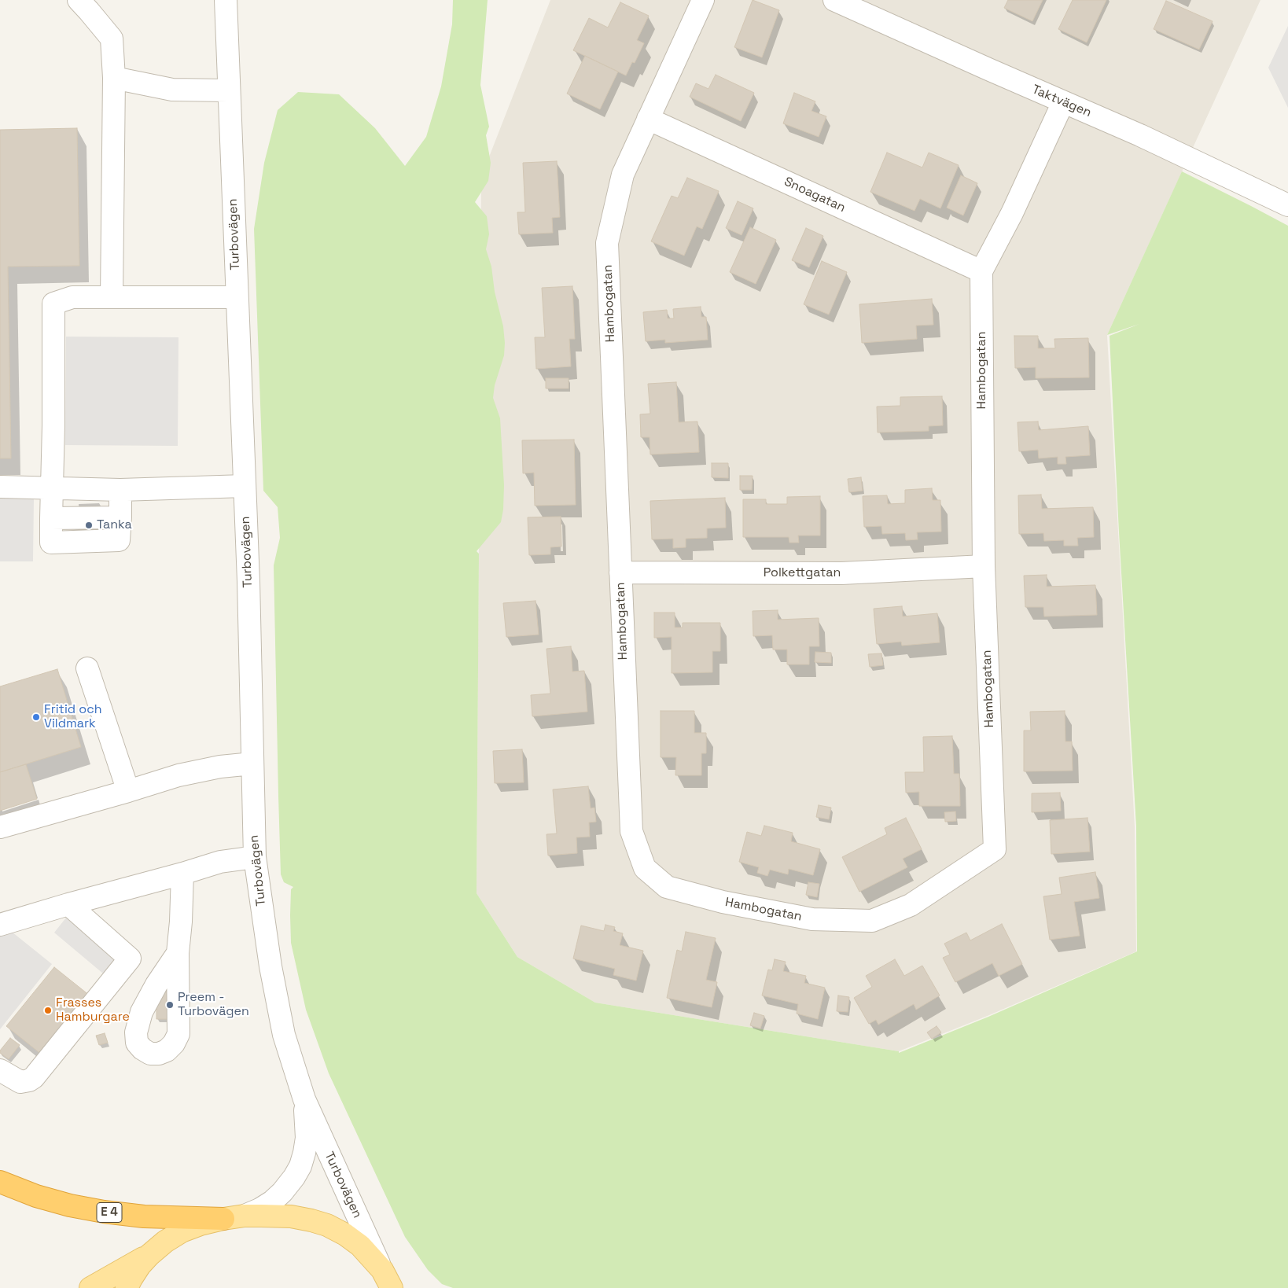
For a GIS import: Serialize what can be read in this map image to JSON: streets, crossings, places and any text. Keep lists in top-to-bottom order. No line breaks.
{"streets":{"highway":["E 4"],"street":["Taktvägen","Snoagatan","Turbovägen","Hambogatan","Polkettgatan"]},"crossings":[["Taktvägen","Hambogatan"],["Snoagatan","Hambogatan"],["Hambogatan","Polkettgatan"]],"places":["Tanka","Fritid och Vildmark","Preem - Turbovägen","Frasses Hamburgare"]}
